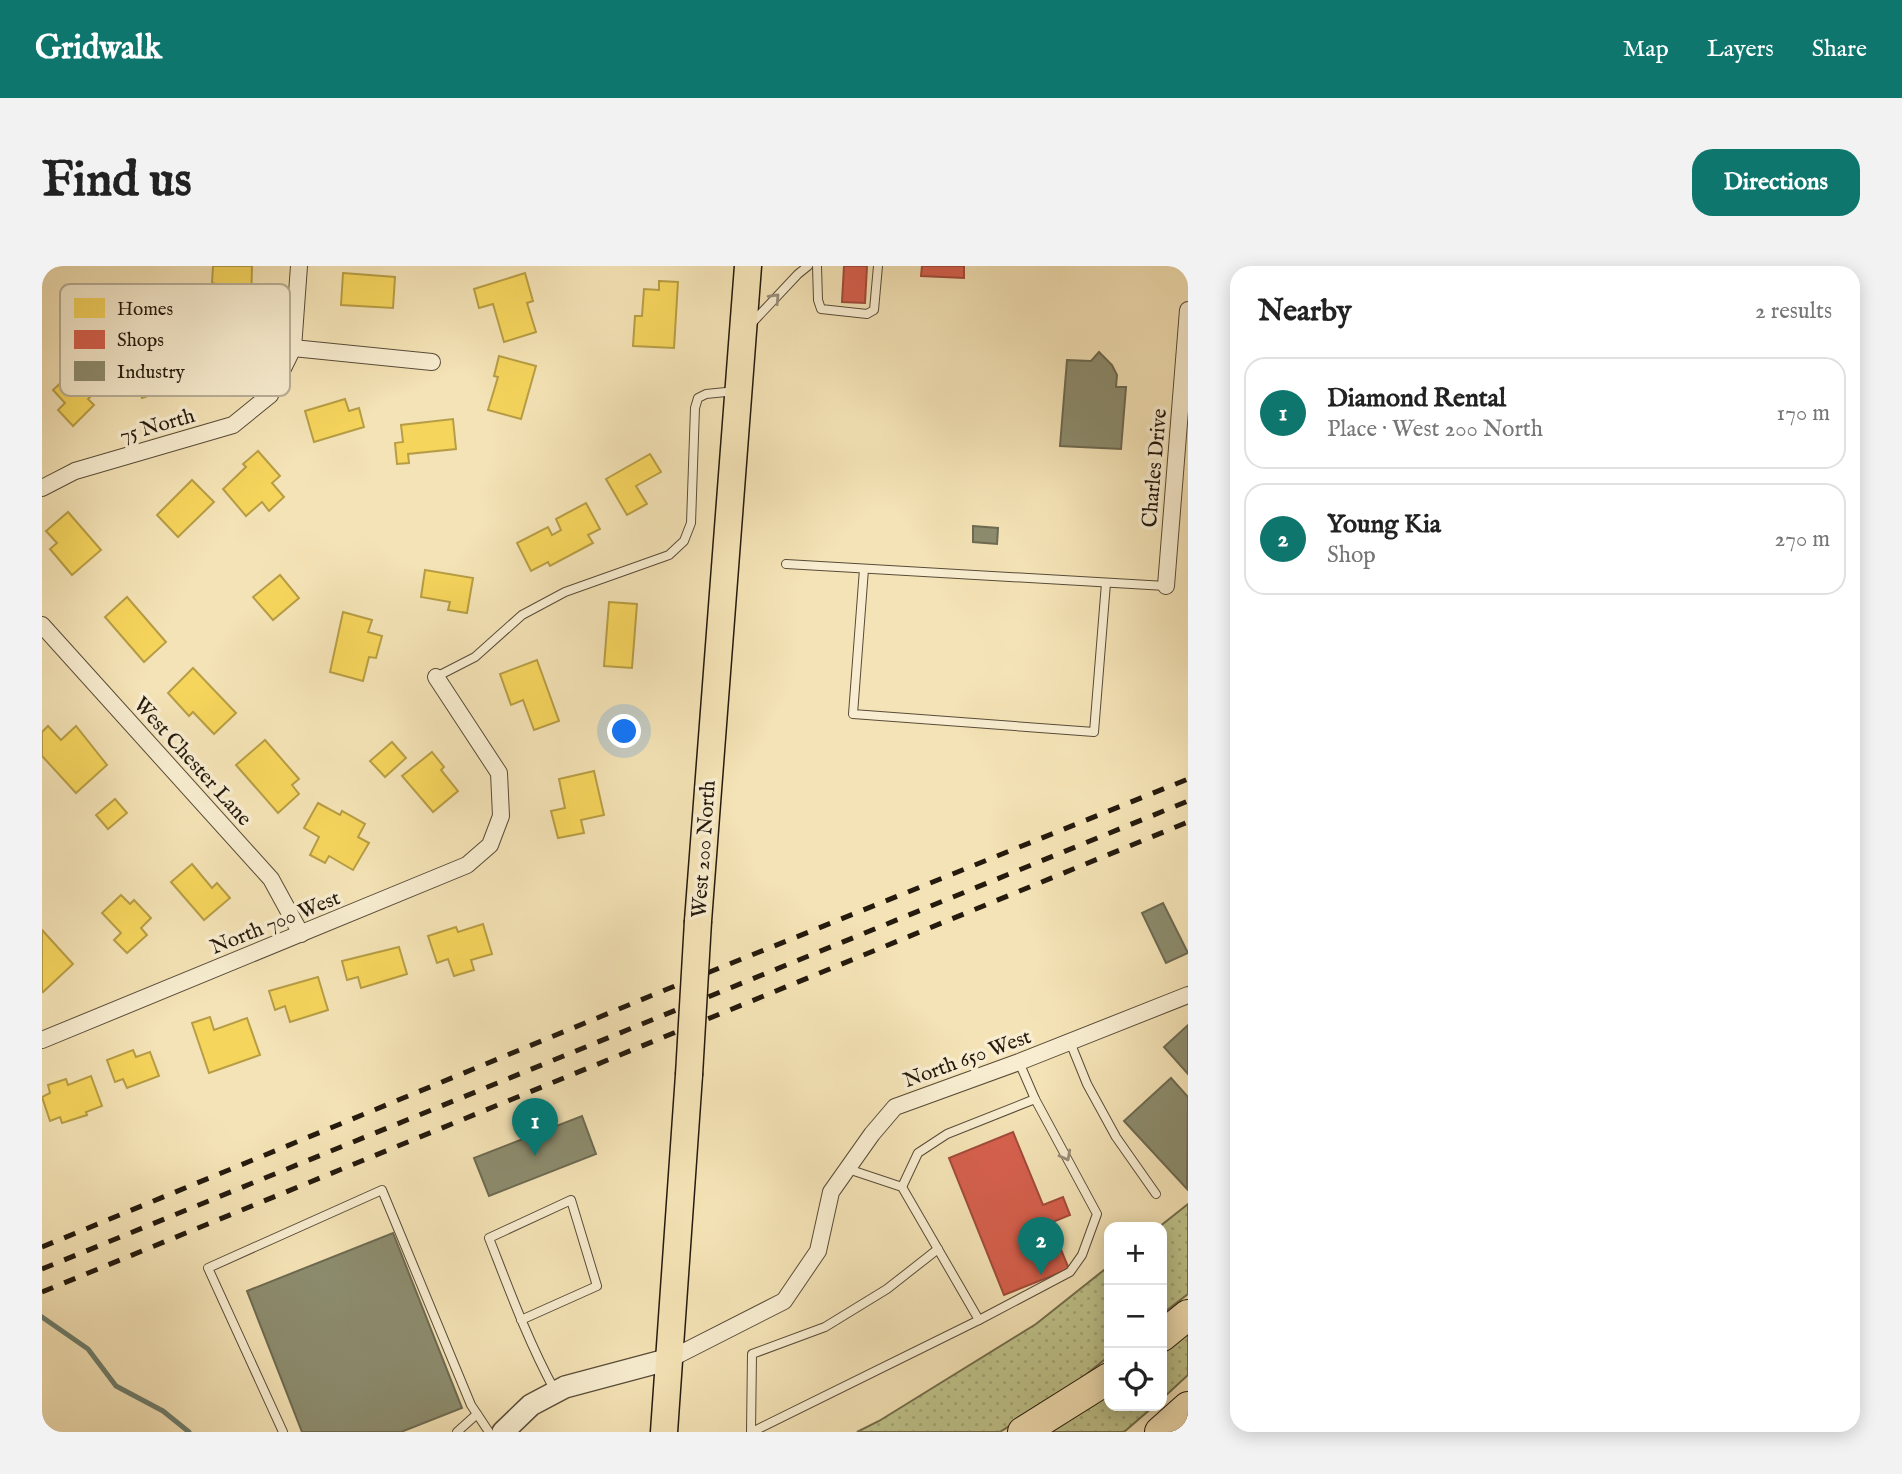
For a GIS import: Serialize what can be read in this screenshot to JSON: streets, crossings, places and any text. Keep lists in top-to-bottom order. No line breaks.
{"streets":{"main road":["West 200 North"],"street":["75 North","Charles Drive","West Chester Lane","North 700 West","North 650 West"]},"crossings":[["West Chester Lane","North 700 West"],["West 200 North","North 650 West"]],"legend":["Homes","Shops","Industry"],"page":{"header":"Gridwalk","nav":["Map","Layers","Share"],"buttons":"Directions","title":"Find us","heading":["Nearby","2 results"],"list":[{"mark":"1","name":"Diamond Rental","note":"Place · West 200 North","value":"170 m"},{"mark":"2","name":"Young Kia","note":"Shop","value":"270 m"}],"pins":["1","2"],"map_buttons":["+","−"]}}
